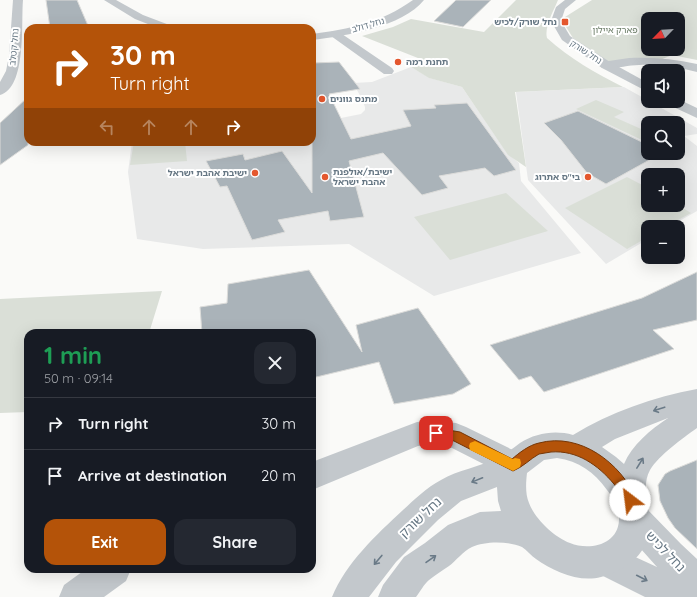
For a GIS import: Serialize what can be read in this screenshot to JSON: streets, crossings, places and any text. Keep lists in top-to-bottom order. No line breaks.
{"streets":{"street":["נחל דולב","נחל קטלב","נחל שורק","נחל לכיש"]},"crossings":[["נחל שורק","נחל לכיש"]],"one_way":["נחל שורק"],"parks":["פארק איילון"],"places":{"transit":["נחל שורק/לכיש"],"other":["תחנת רמה","מתנס גוונים","ישיבת אהבת ישראל","ישיבת/אולפנת אהבת ישראל","בי\"ס אתרוג"]},"north":"bottom left","page":{"map_buttons":["+","−"],"turn":["30 m","Turn right"],"heading":["1 min","50 m · 09:14"],"list":[{"name":"Turn right","value":"30 m"},{"name":"Arrive at destination","value":"20 m"}],"buttons":["Exit","Share"]}}
